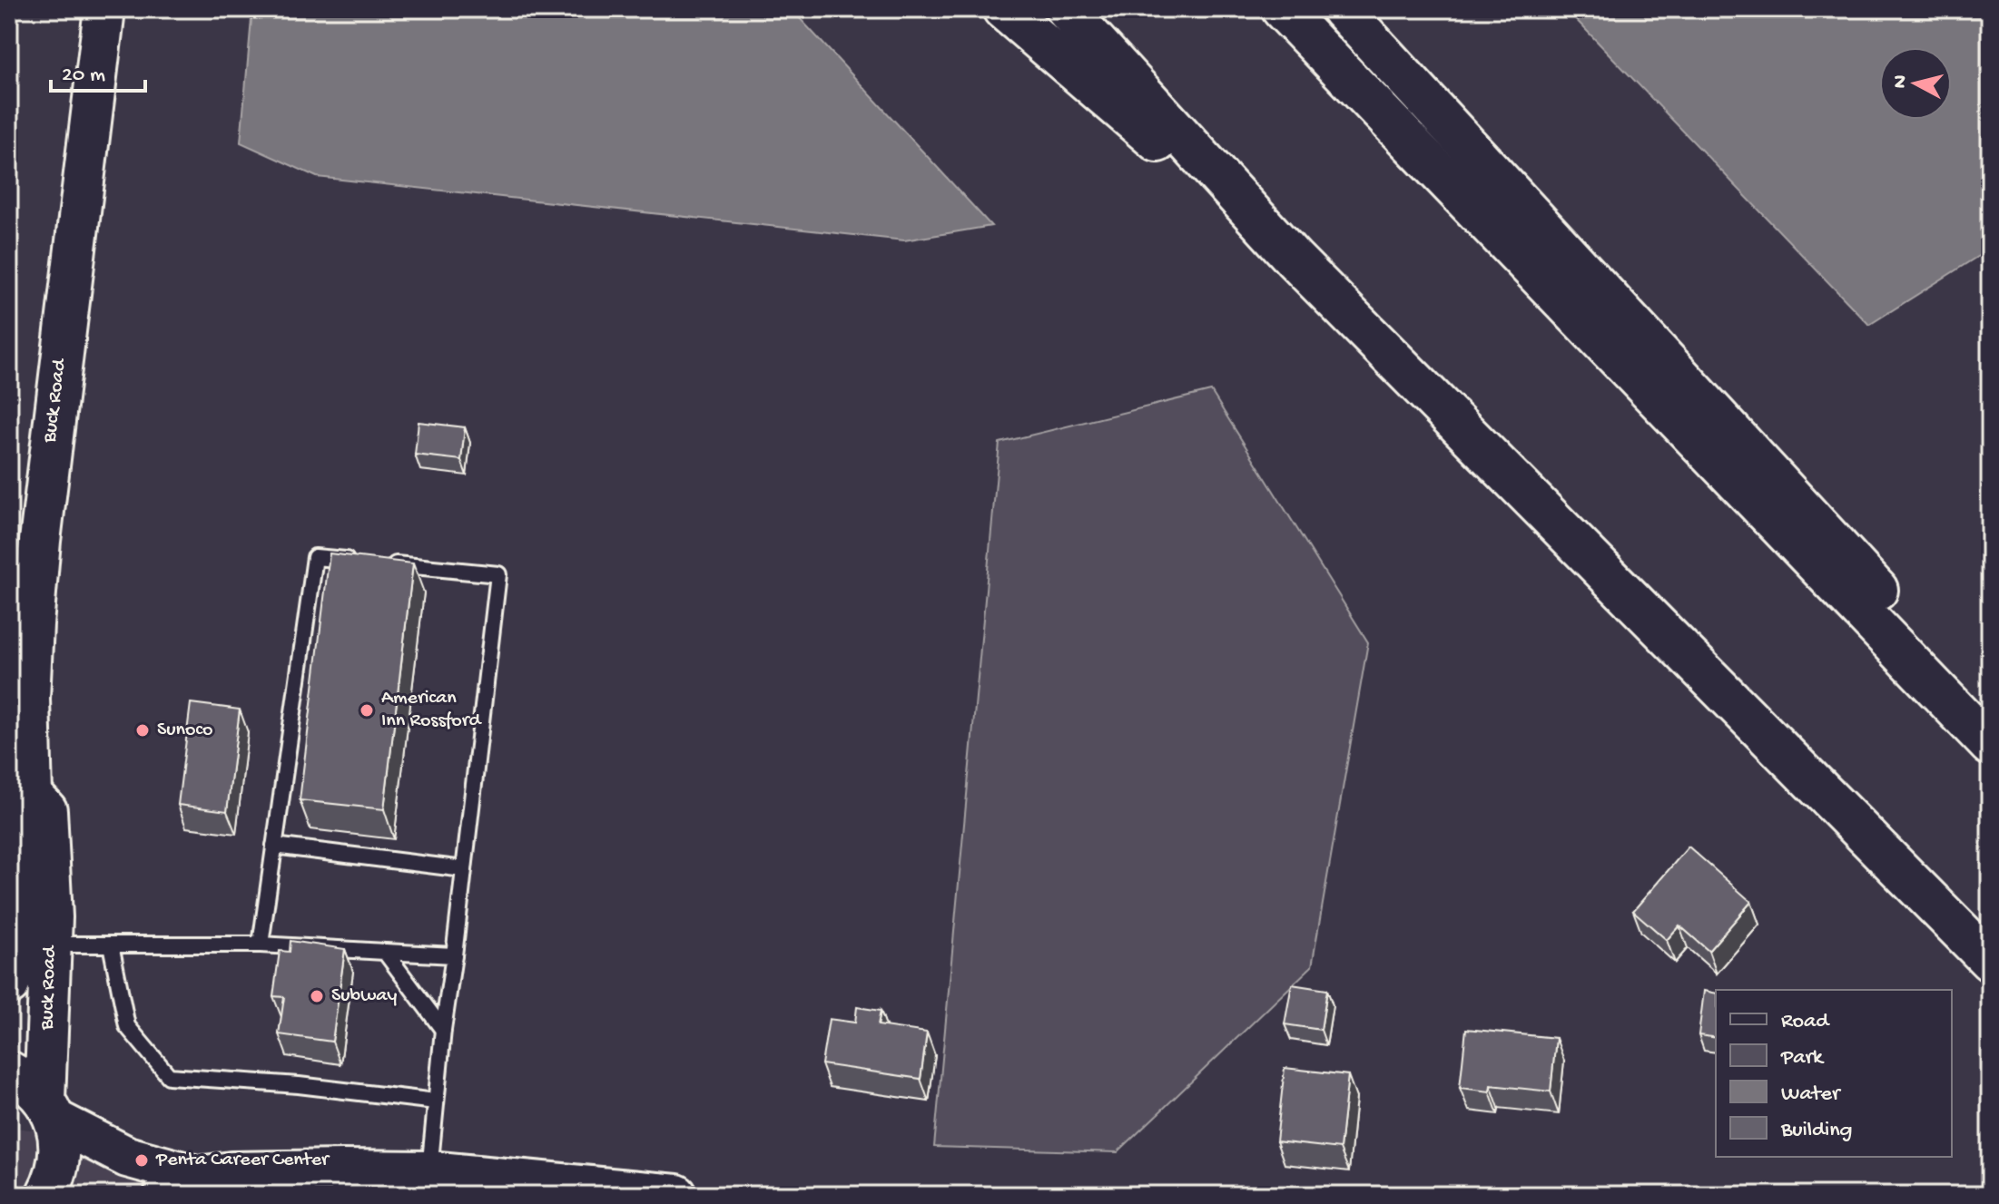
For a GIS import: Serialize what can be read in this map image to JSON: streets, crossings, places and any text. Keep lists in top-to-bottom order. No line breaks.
{"streets":{"main road":["Buck Road"]},"places":["American Inn Rossford","Sunoco","Subway","Penta Career Center"],"legend":["Road","Park","Water","Building"],"scale_bar":"20 m","north":"left"}
